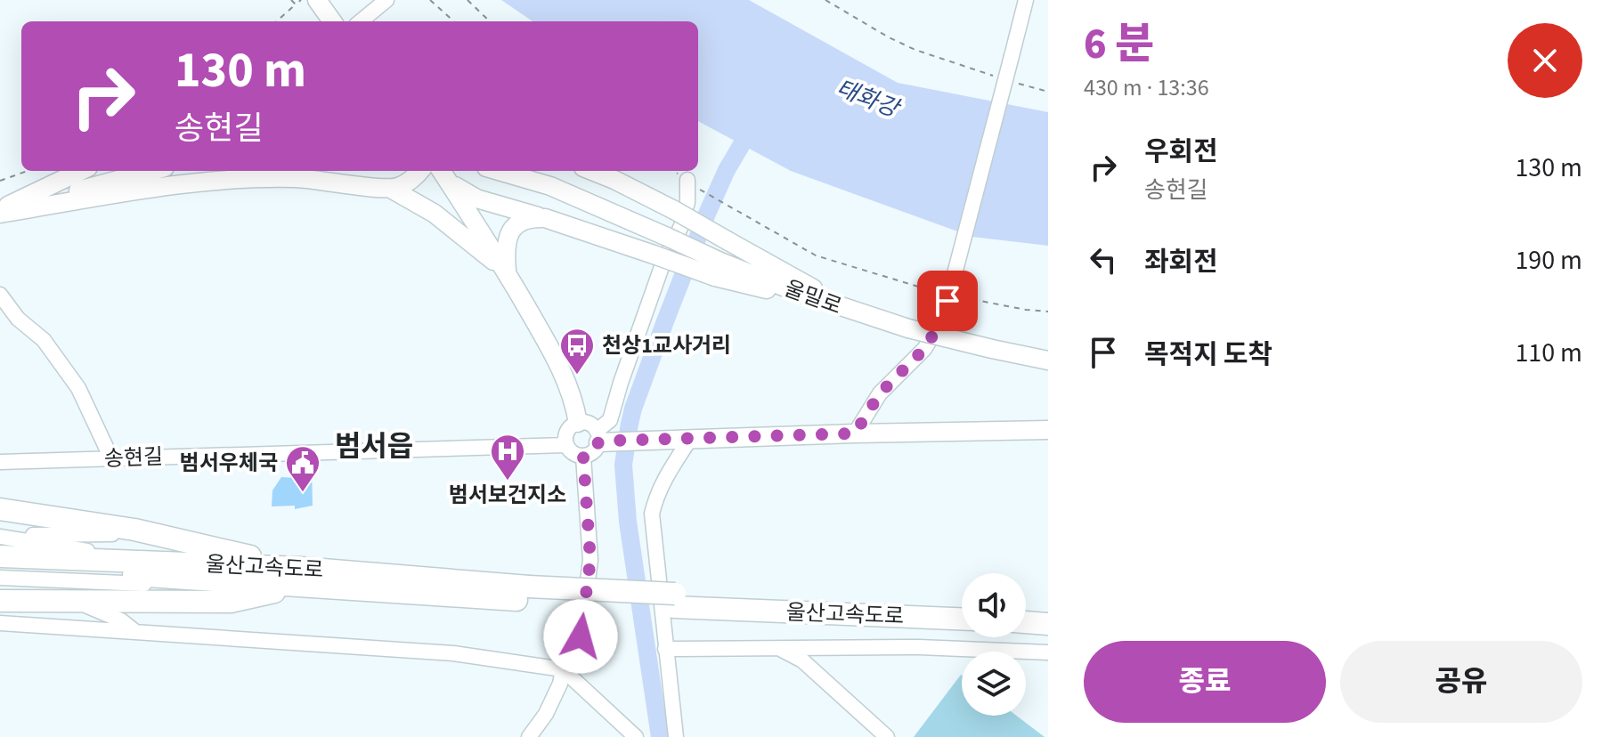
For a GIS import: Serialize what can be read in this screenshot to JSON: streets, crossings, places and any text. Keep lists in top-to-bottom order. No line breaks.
{"streets":{"highway":["울산고속도로"],"main road":["울밀로"],"street":["송현길"]},"districts":["범서읍"],"water":["태화강"],"places":{"bus stop":["천상1교사거리"],"hospital":["범서보건지소"],"public building":["범서우체국"]},"page":{"heading":["6 분","430 m · 13:36"],"turn":["130 m","송현길"],"list":[{"name":"우회전","note":"송현길","value":"130 m"},{"name":"좌회전","value":"190 m"},{"name":"목적지 도착","value":"110 m"}],"buttons":["종료","공유"]}}
